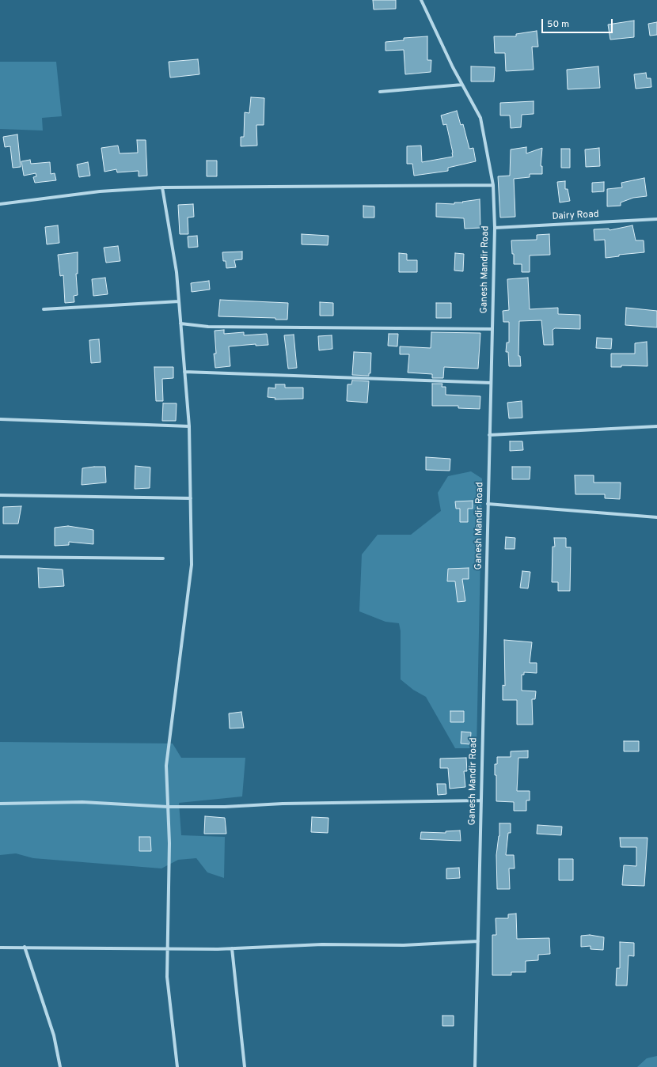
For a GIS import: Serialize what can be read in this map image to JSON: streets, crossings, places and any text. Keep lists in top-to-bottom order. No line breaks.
{"streets":{"street":["Dairy Road","Ganesh Mandir Road"]},"crossings":[["Dairy Road","Ganesh Mandir Road"]],"scale_bar":"50 m"}
